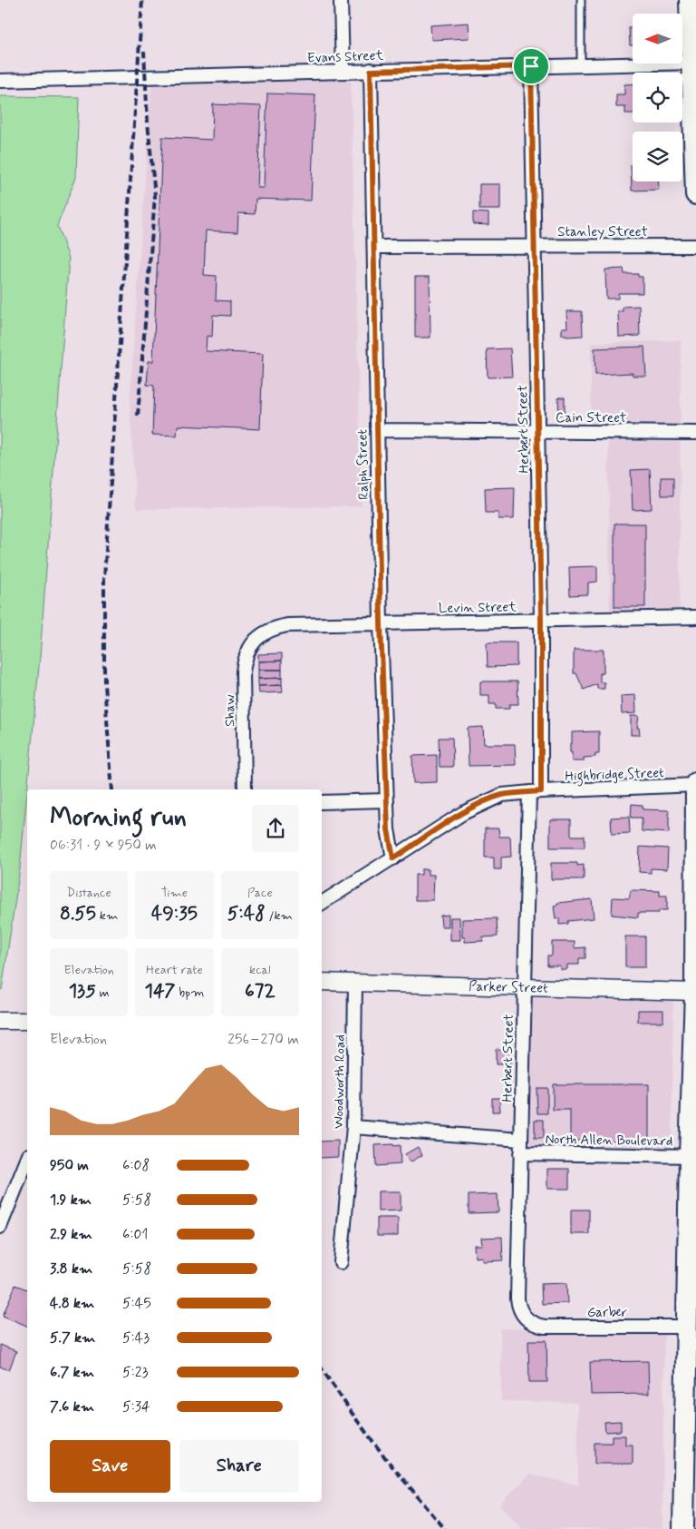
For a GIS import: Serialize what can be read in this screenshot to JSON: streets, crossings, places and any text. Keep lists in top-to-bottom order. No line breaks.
{"streets":{"street":["Evans Street","Stanley Street","Cain Street","Herbert Street","Ralph Street","Levin Street","Shaw","Highbridge Street","Parker Street","Woodworth Road","North Allen Boulevard","Garber"]},"crossings":[["Evans Street","Herbert Street"],["Evans Street","Ralph Street"],["Stanley Street","Herbert Street"],["Stanley Street","Ralph Street"],["Cain Street","Herbert Street"],["Cain Street","Ralph Street"],["Herbert Street","Levin Street"],["Herbert Street","Highbridge Street"],["Herbert Street","Parker Street"],["Herbert Street","North Allen Boulevard"],["Herbert Street","Garber"],["Ralph Street","Levin Street"],["Ralph Street","Highbridge Street"],["Levin Street","Shaw"],["Parker Street","Woodworth Road"]],"north":"left","page":{"heading":["Morning run","06:31 · 9 × 950 m"],"stats":[["Distance","8.55 km"],["Time","49:35"],["Pace","5:48 /km"],["Elevation","135 m"],["Heart rate","147 bpm"],["kcal","672"]],"chart":["Elevation","256–270 m"],"list":[{"name":"950 m","note":"6:08"},{"name":"1.9 km","note":"5:58"},{"name":"2.9 km","note":"6:01"},{"name":"3.8 km","note":"5:58"},{"name":"4.8 km","note":"5:45"},{"name":"5.7 km","note":"5:43"},{"name":"6.7 km","note":"5:23"},{"name":"7.6 km","note":"5:34"}],"buttons":["Save","Share"]}}
